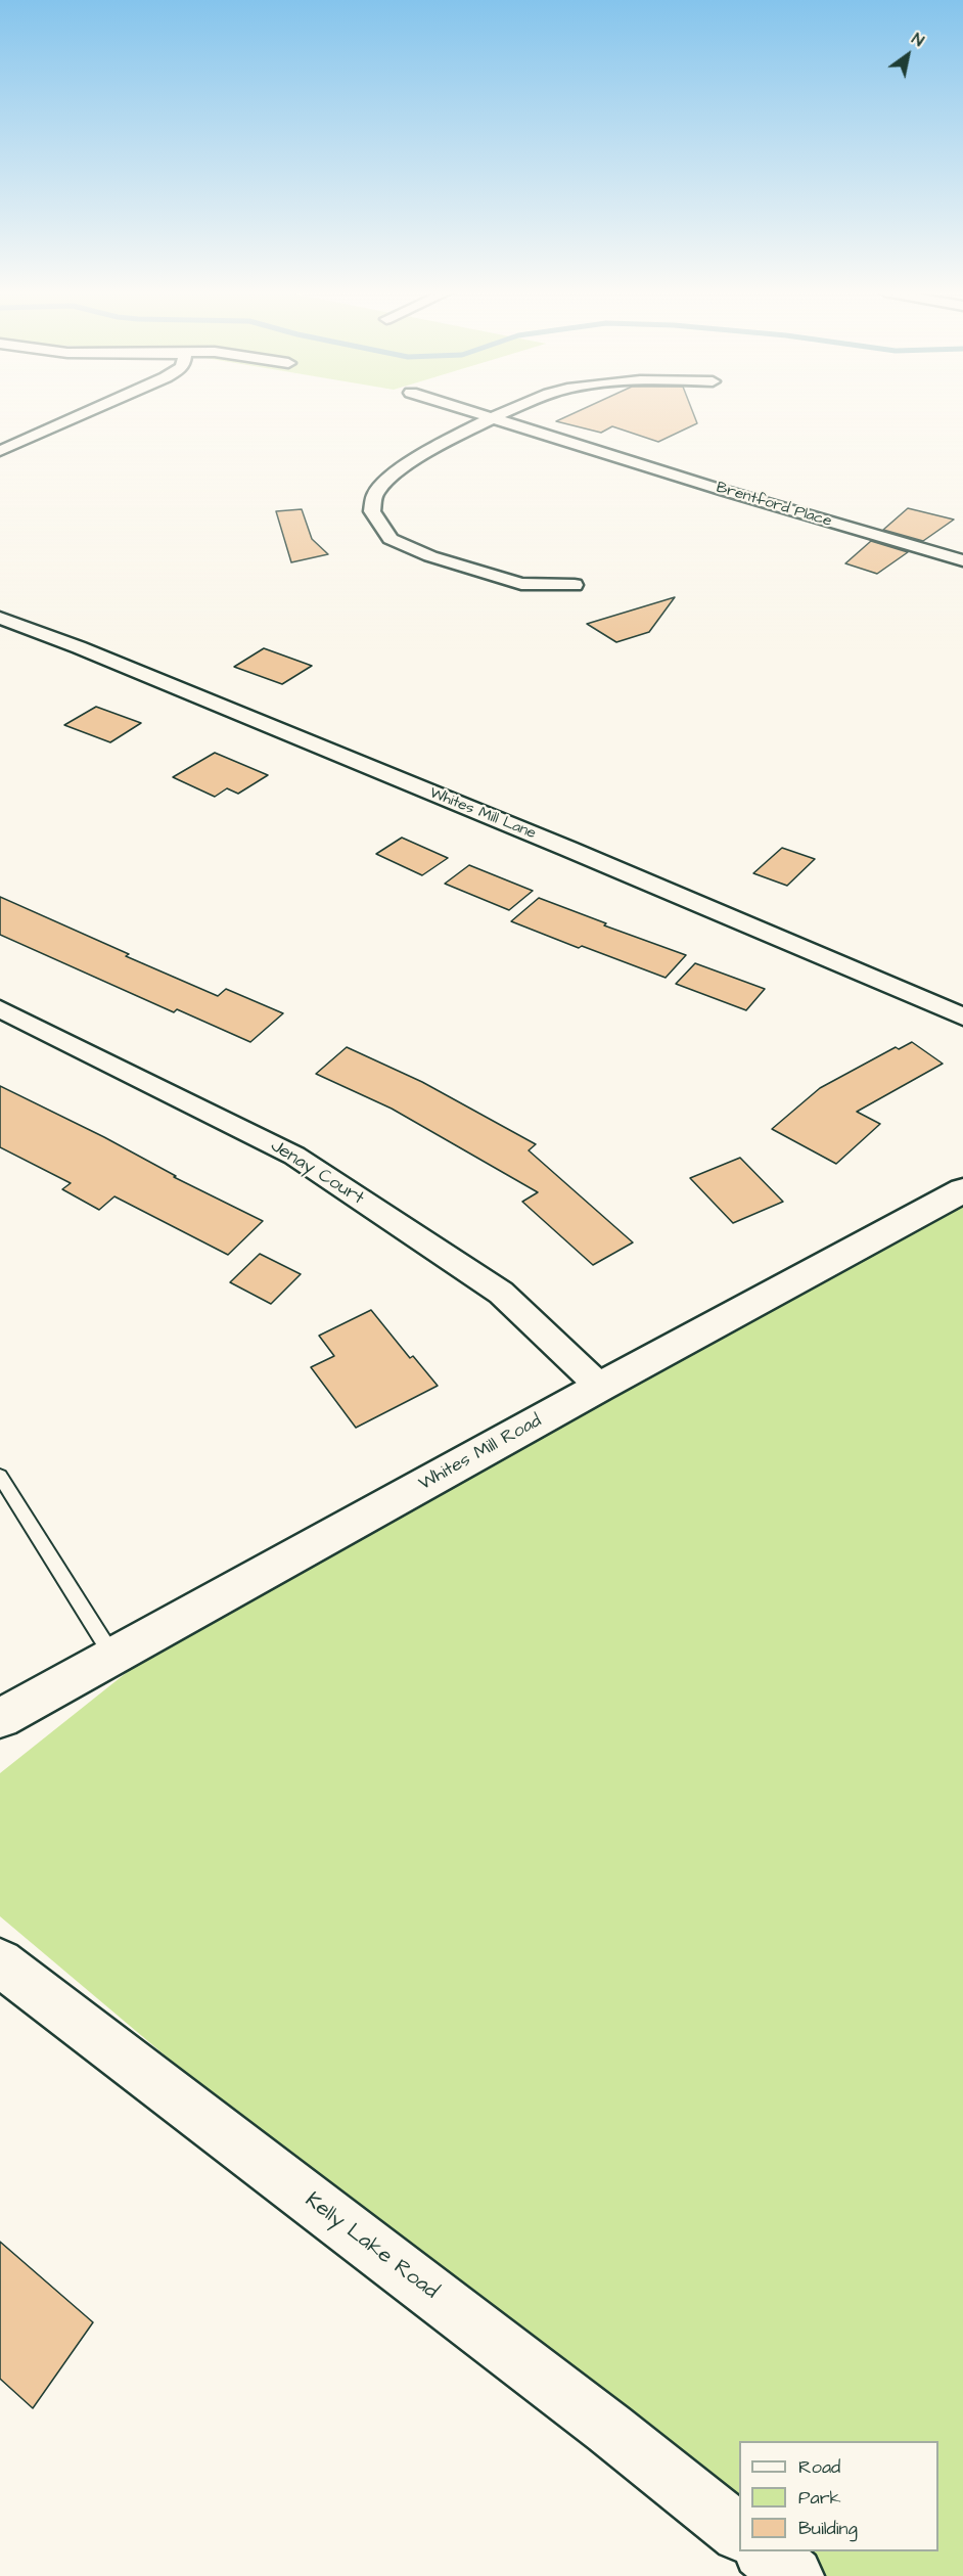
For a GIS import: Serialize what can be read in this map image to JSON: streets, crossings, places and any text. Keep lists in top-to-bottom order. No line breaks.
{"streets":{"street":["Brentford Place","Whites Mill Lane","Jenay Court","Whites Mill Road","Kelly Lake Road"]},"crossings":[["Jenay Court","Whites Mill Road"]],"legend":["Road","Park","Building"],"north":"top right"}
